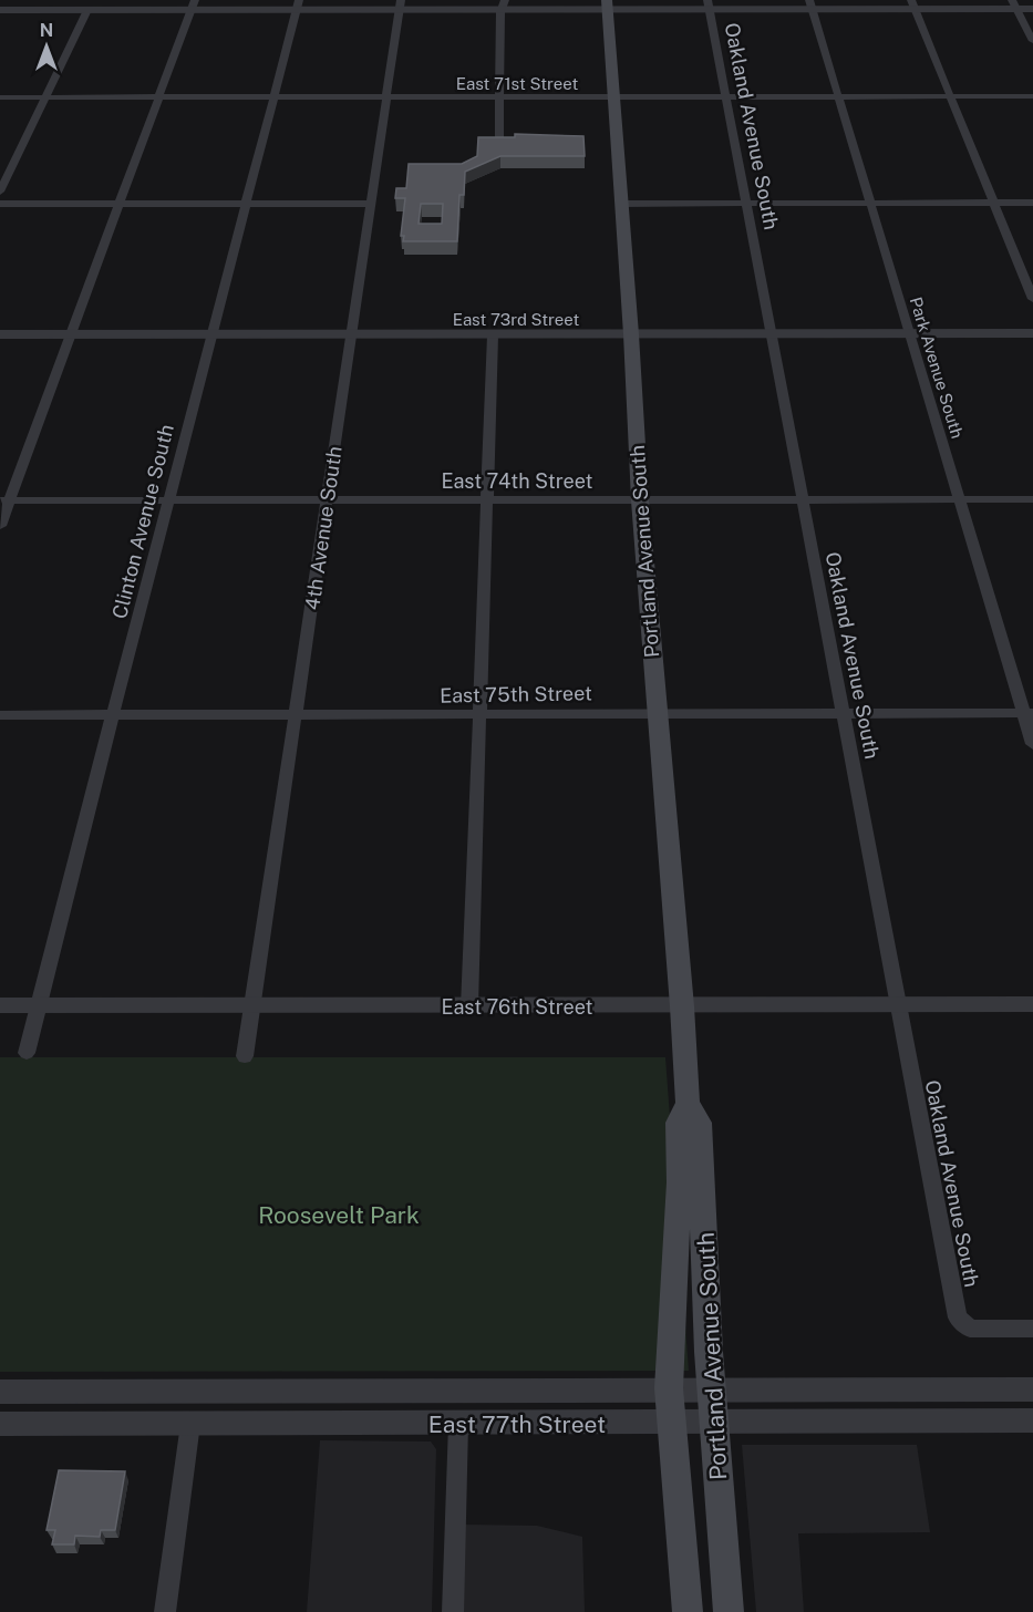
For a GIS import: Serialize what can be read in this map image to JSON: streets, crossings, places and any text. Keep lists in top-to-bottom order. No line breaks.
{"streets":{"main road":["Portland Avenue South"],"street":["East 71st Street","Oakland Avenue South","East 73rd Street","Park Avenue South","East 74th Street","Clinton Avenue South","4th Avenue South","East 75th Street","East 76th Street","East 77th Street"]},"crossings":[["East 71st Street","Oakland Avenue South"],["East 71st Street","Park Avenue South"],["East 71st Street","Clinton Avenue South"],["East 71st Street","4th Avenue South"],["East 71st Street","Portland Avenue South"],["Oakland Avenue South","East 73rd Street"],["Oakland Avenue South","East 74th Street"],["Oakland Avenue South","East 75th Street"],["Oakland Avenue South","East 76th Street"],["East 73rd Street","Park Avenue South"],["East 73rd Street","Clinton Avenue South"],["East 73rd Street","4th Avenue South"],["East 73rd Street","Portland Avenue South"],["Park Avenue South","East 74th Street"],["Park Avenue South","East 75th Street"],["East 74th Street","Clinton Avenue South"],["East 74th Street","4th Avenue South"],["East 74th Street","Portland Avenue South"],["Clinton Avenue South","East 75th Street"],["Clinton Avenue South","East 76th Street"],["4th Avenue South","East 75th Street"],["4th Avenue South","East 76th Street"],["Portland Avenue South","East 75th Street"],["Portland Avenue South","East 76th Street"],["Portland Avenue South","East 77th Street"]],"parks":["Roosevelt Park"],"north":"top"}
